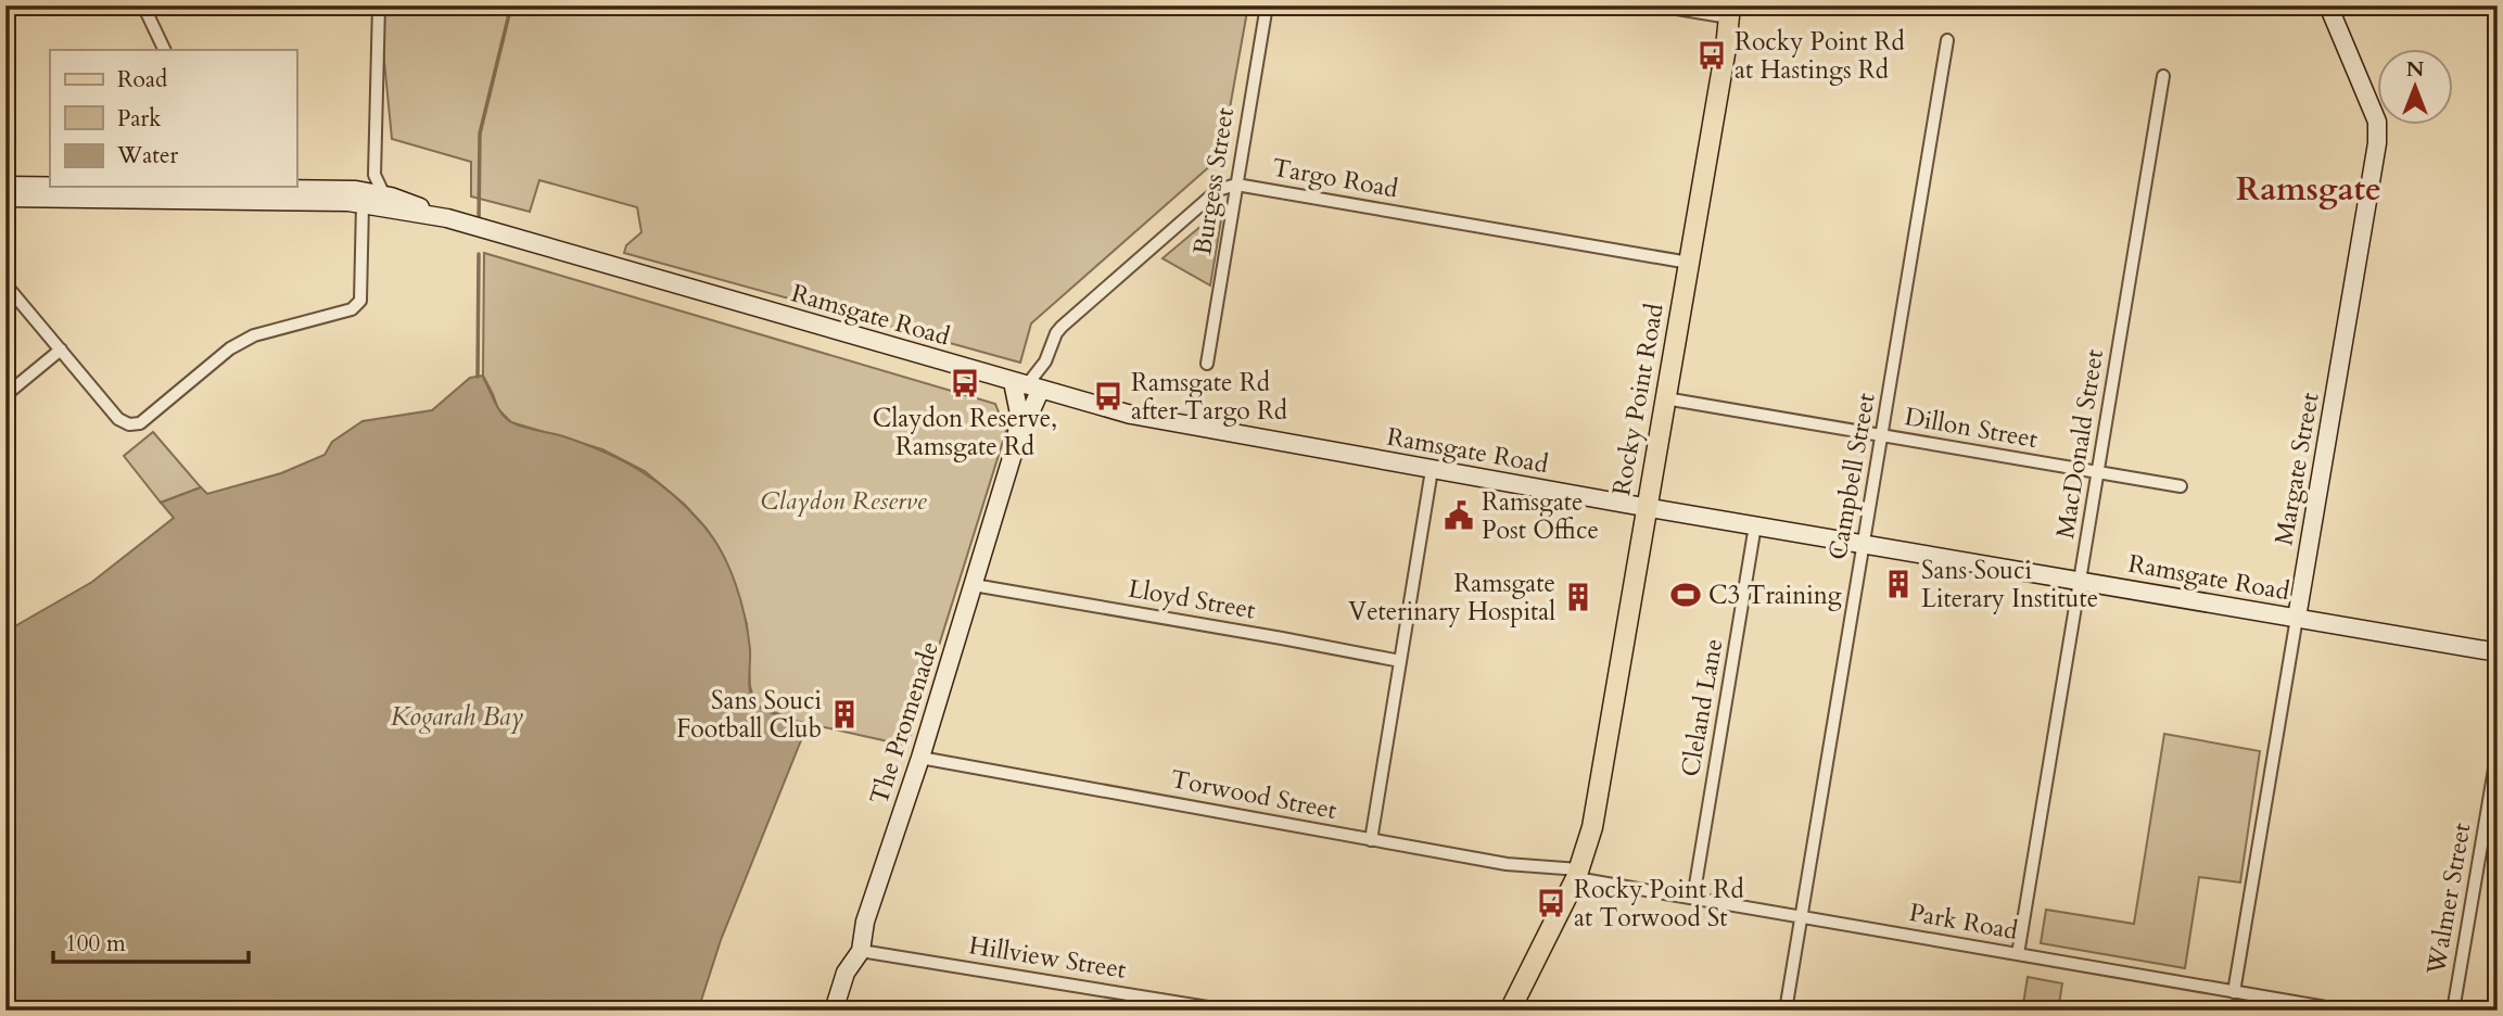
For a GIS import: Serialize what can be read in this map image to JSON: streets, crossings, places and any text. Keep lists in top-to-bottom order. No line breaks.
{"streets":{"main road":["Ramsgate Road","Rocky Point Road","Margate Street","The Promenade"],"street":["Targo Road","Burgess Street","Dillon Street","MacDonald Street","Campbell Street","Lloyd Street","Cleland Lane","Torwood Street","Walmer Street","Park Road","Hillview Street"]},"crossings":[["Targo Road","Burgess Street"],["Targo Road","Ramsgate Road"],["Targo Road","Rocky Point Road"],["Targo Road","The Promenade"],["Ramsgate Road","Rocky Point Road"],["Ramsgate Road","MacDonald Street"],["Ramsgate Road","Margate Street"],["Ramsgate Road","Campbell Street"],["Ramsgate Road","Cleland Lane"],["Ramsgate Road","The Promenade"],["Rocky Point Road","Dillon Street"],["Rocky Point Road","Torwood Street"],["Rocky Point Road","Park Road"],["Dillon Street","MacDonald Street"],["Dillon Street","Campbell Street"],["MacDonald Street","Park Road"],["Margate Street","Park Road"],["Campbell Street","Park Road"],["Lloyd Street","The Promenade"],["Cleland Lane","Park Road"],["The Promenade","Torwood Street"],["The Promenade","Hillview Street"],["Torwood Street","Park Road"]],"districts":["Ramsgate"],"water":["Kogarah Bay"],"parks":["Claydon Reserve"],"places":{"bus stop":["Rocky Point Rd at Hastings Rd","Claydon Reserve, Ramsgate Rd","Ramsgate Rd after Targo Rd","Rocky Point Rd at Torwood St"],"public building":["Ramsgate Post Office"],"building":["Sans Souci Literary Institute","Ramsgate Veterinary Hospital","Sans Souci Football Club"],"sports":["C3 Training"]},"legend":["Road","Park","Water"],"scale_bar":"100 m","north":"top"}
